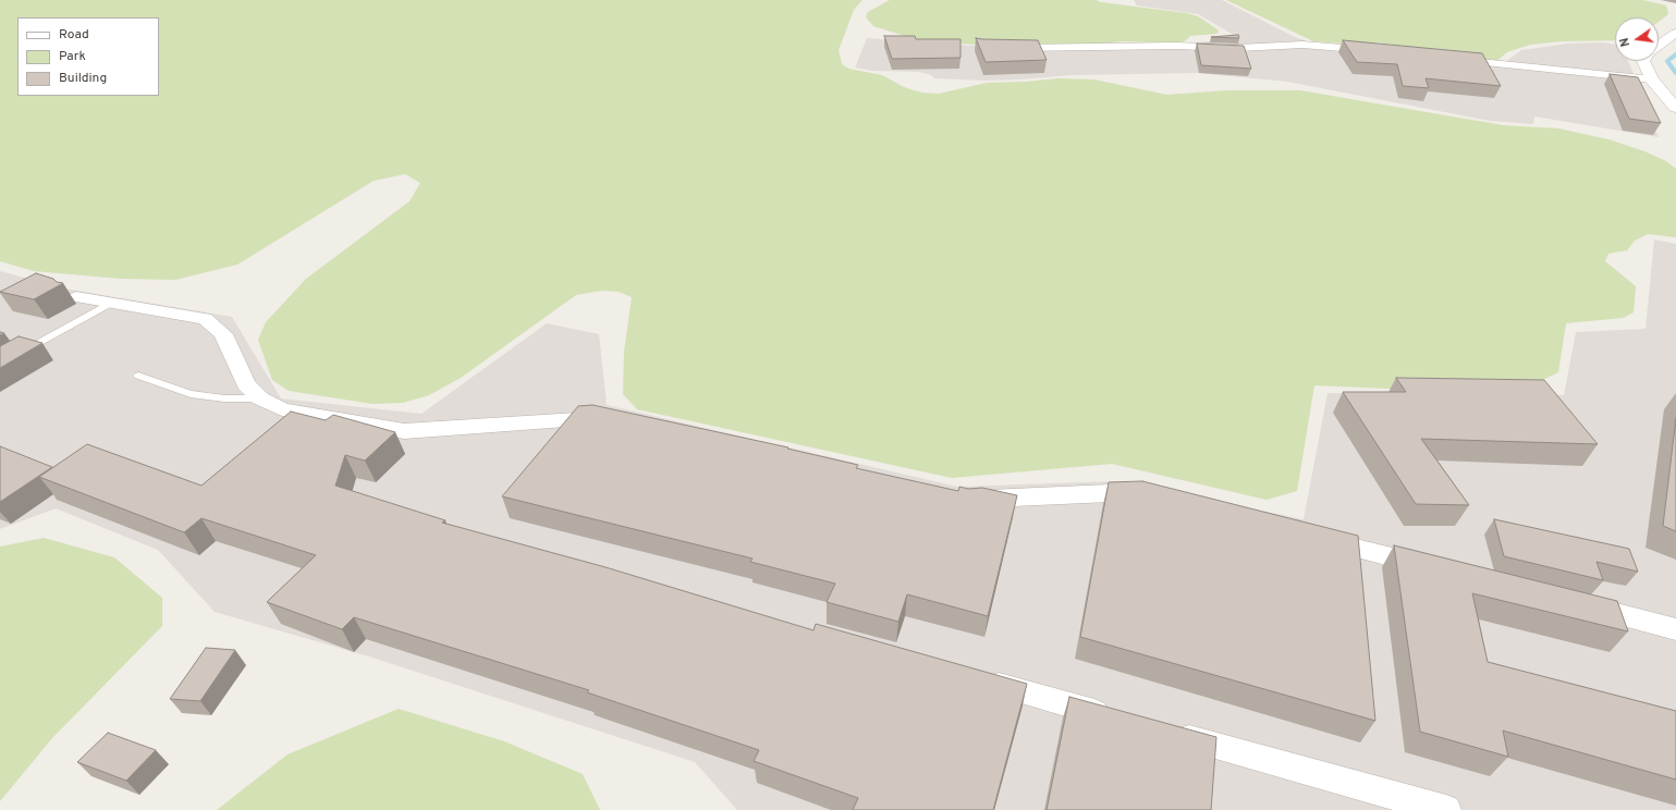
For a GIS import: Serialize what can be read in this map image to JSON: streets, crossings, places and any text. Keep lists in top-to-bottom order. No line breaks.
{"legend":["Road","Park","Building"],"north":"left"}
